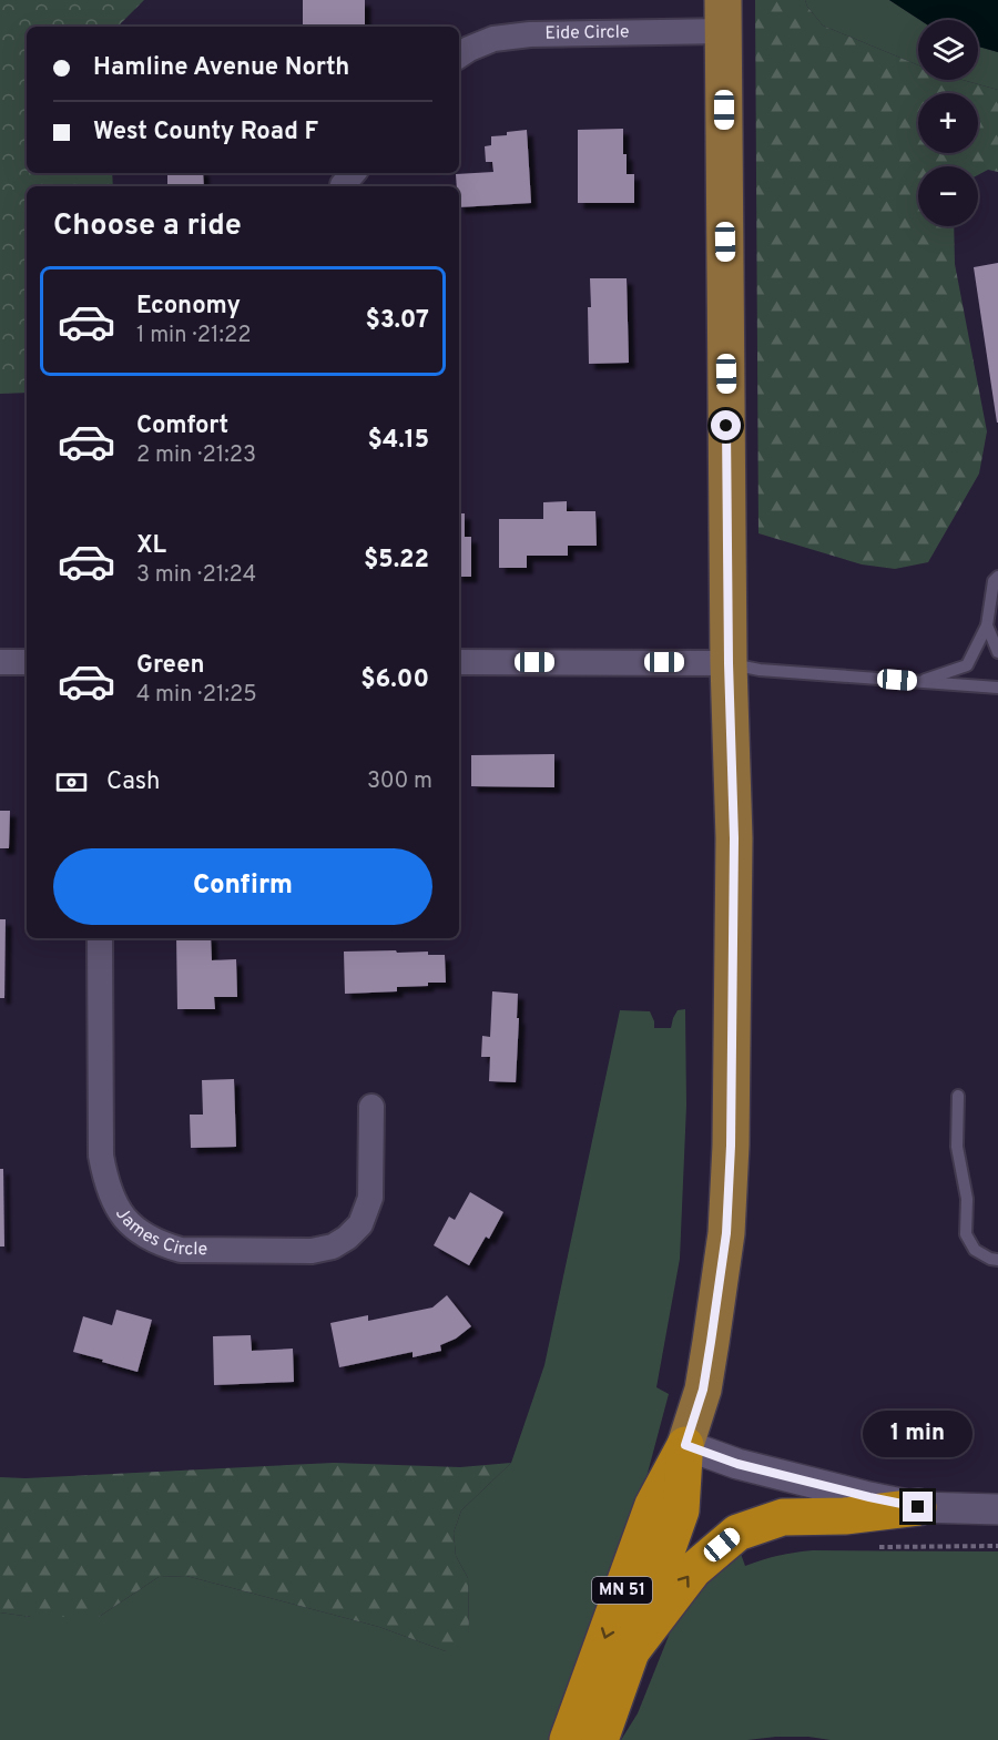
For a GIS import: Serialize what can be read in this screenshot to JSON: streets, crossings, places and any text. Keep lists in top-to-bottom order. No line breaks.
{"streets":{"highway":["MN 51"],"street":["Eide Circle","James Circle"]},"page":{"map_buttons":["+","−"],"banner":["Hamline Avenue North","West County Road F"],"heading":"Choose a ride","list":[{"name":"Economy","note":"1 min · 21:22","value":"$3.07"},{"name":"Comfort","note":"2 min · 21:23","value":"$4.15"},{"name":"XL","note":"3 min · 21:24","value":"$5.22"},{"name":"Green","note":"4 min · 21:25","value":"$6.00"}],"pay":["Cash","300 m"],"buttons":"Confirm","bubble":"1 min"}}
